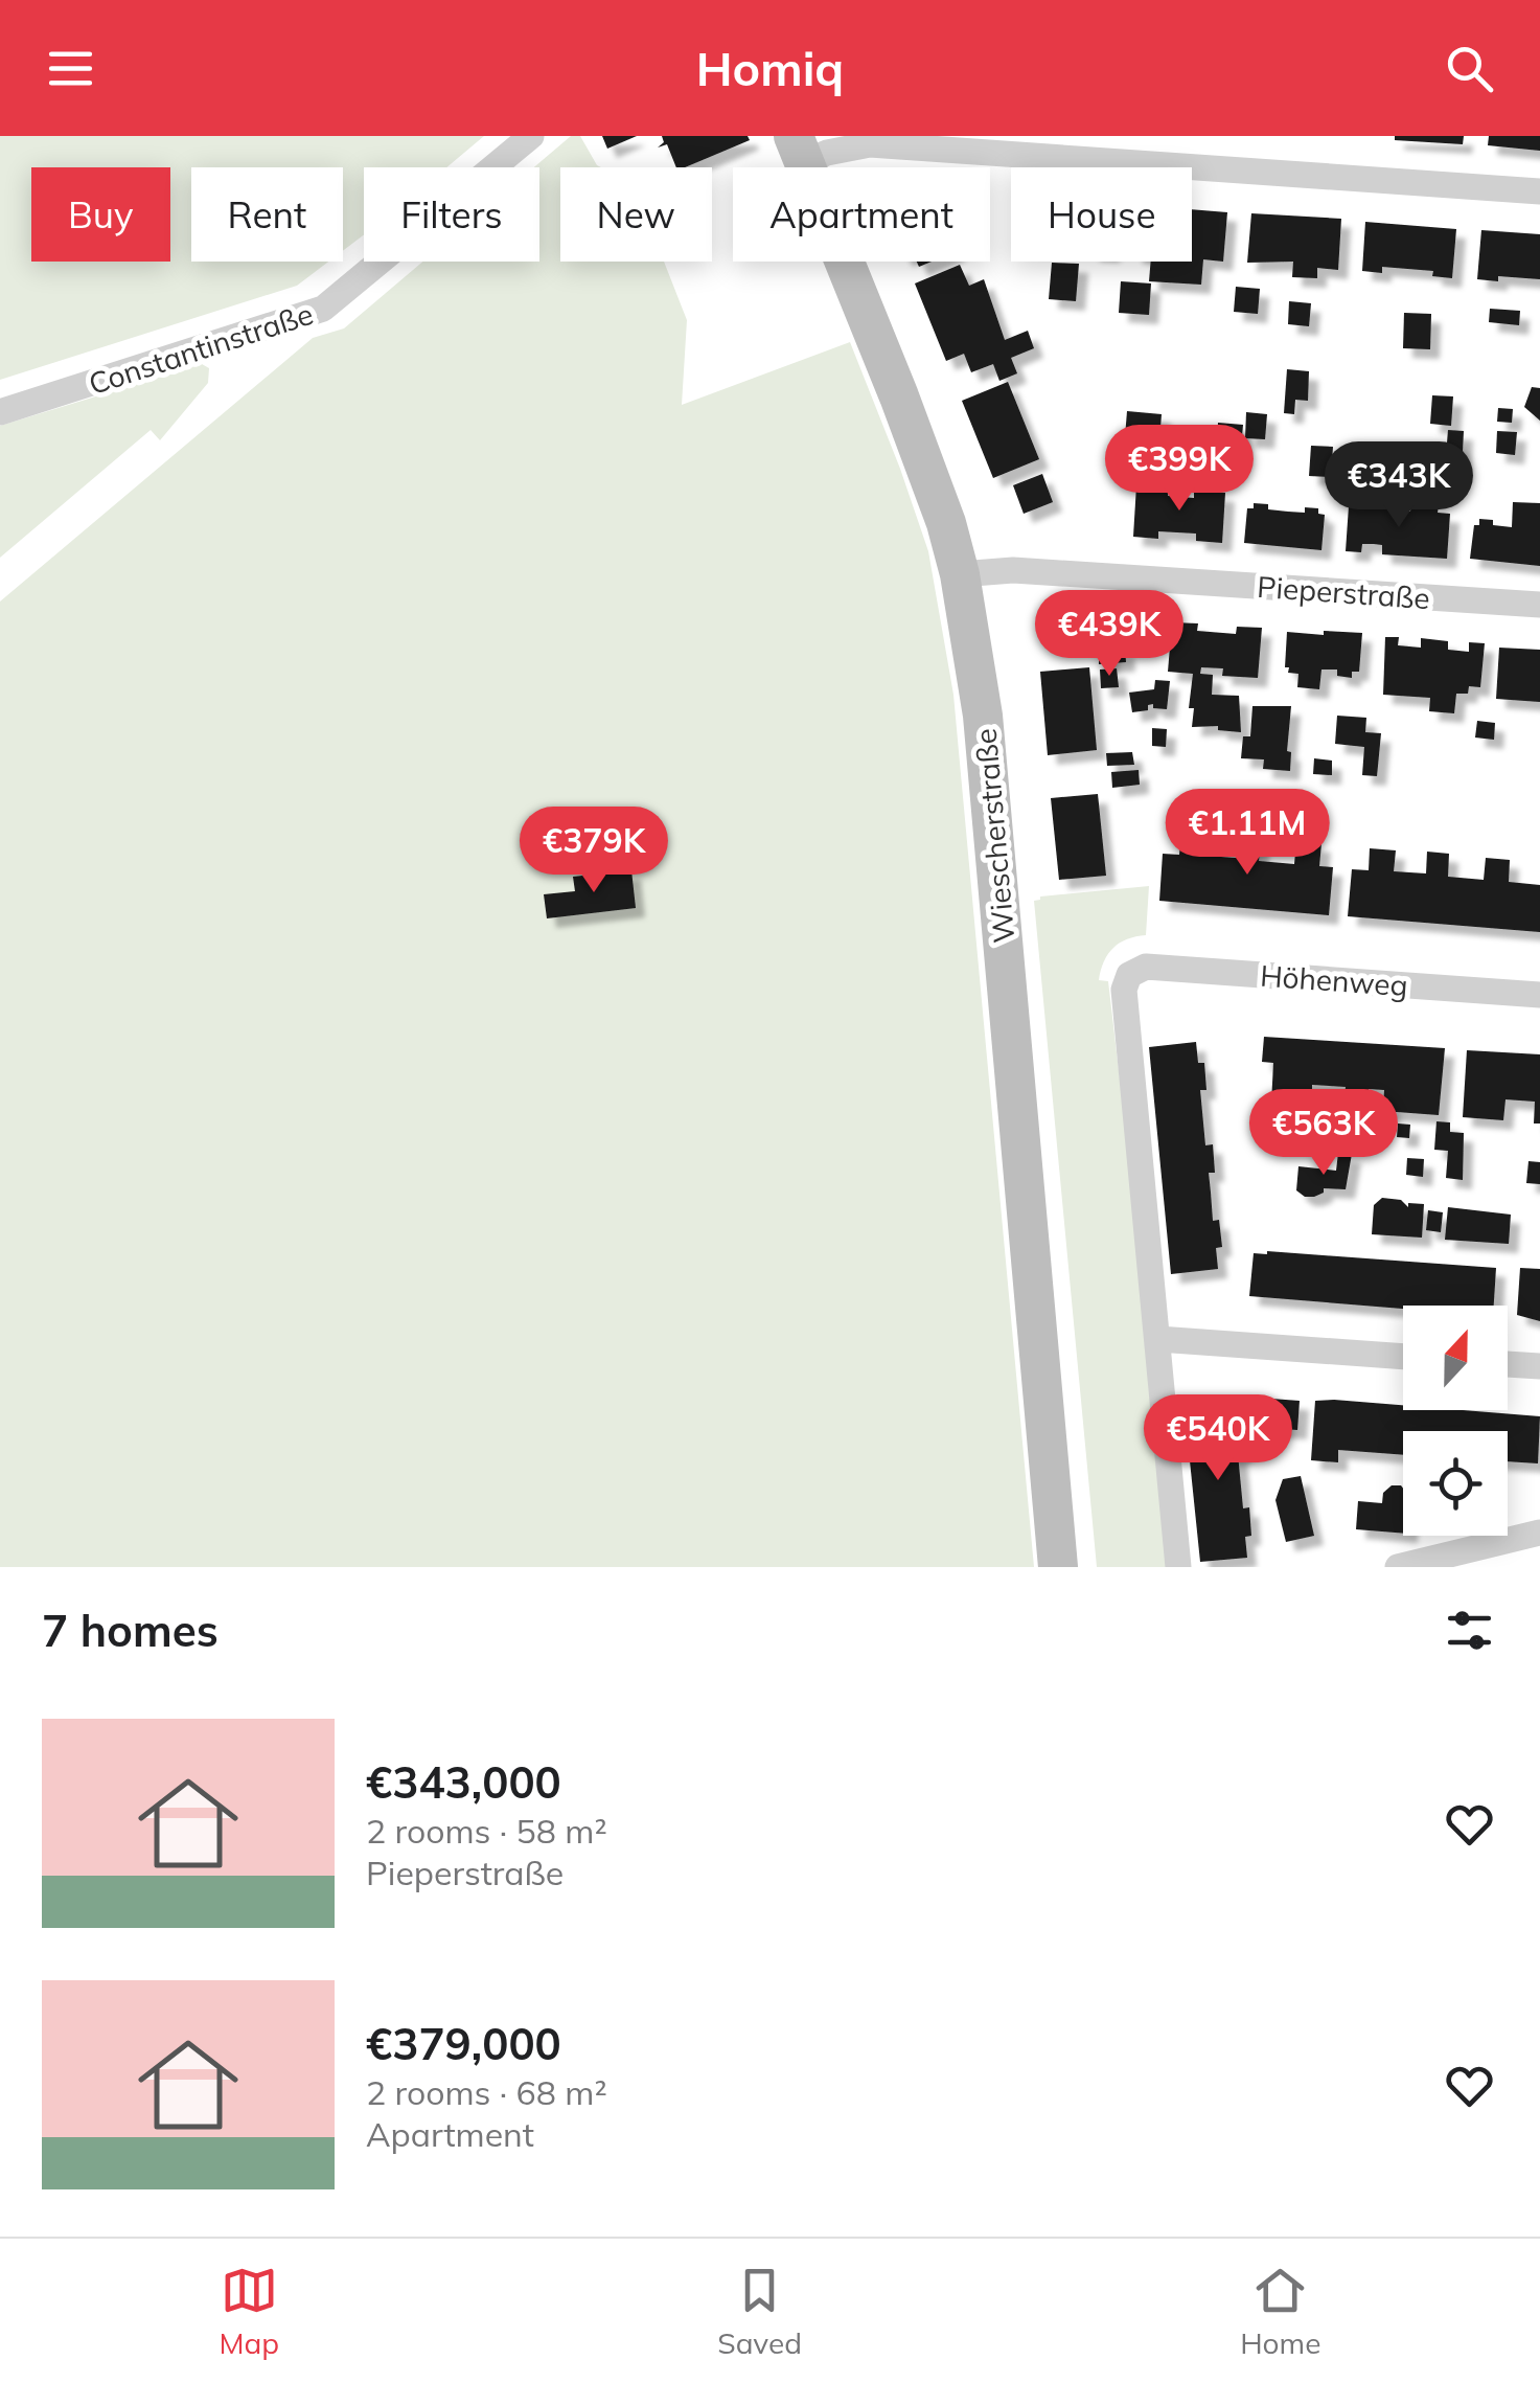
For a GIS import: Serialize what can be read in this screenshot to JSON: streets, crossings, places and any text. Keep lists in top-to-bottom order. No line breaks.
{"streets":{"main road":["Wiescherstraße"],"street":["Constantinstraße","Pieperstraße","Höhenweg"]},"crossings":[["Pieperstraße","Wiescherstraße"]],"north":"top","page":{"header":"Homiq","chip":["Buy","Rent","Filters","New","Apartment","House"],"price":["€399K","€343K","€439K","€1.11M","€379K","€563K","€540K"],"heading":"7 homes","list":[{"name":"€343,000","note":"2 rooms · 58 m² · Pieperstraße"},{"name":"€379,000","note":"2 rooms · 68 m² · Apartment"}],"tabs":["Map","Saved","Home"]}}
